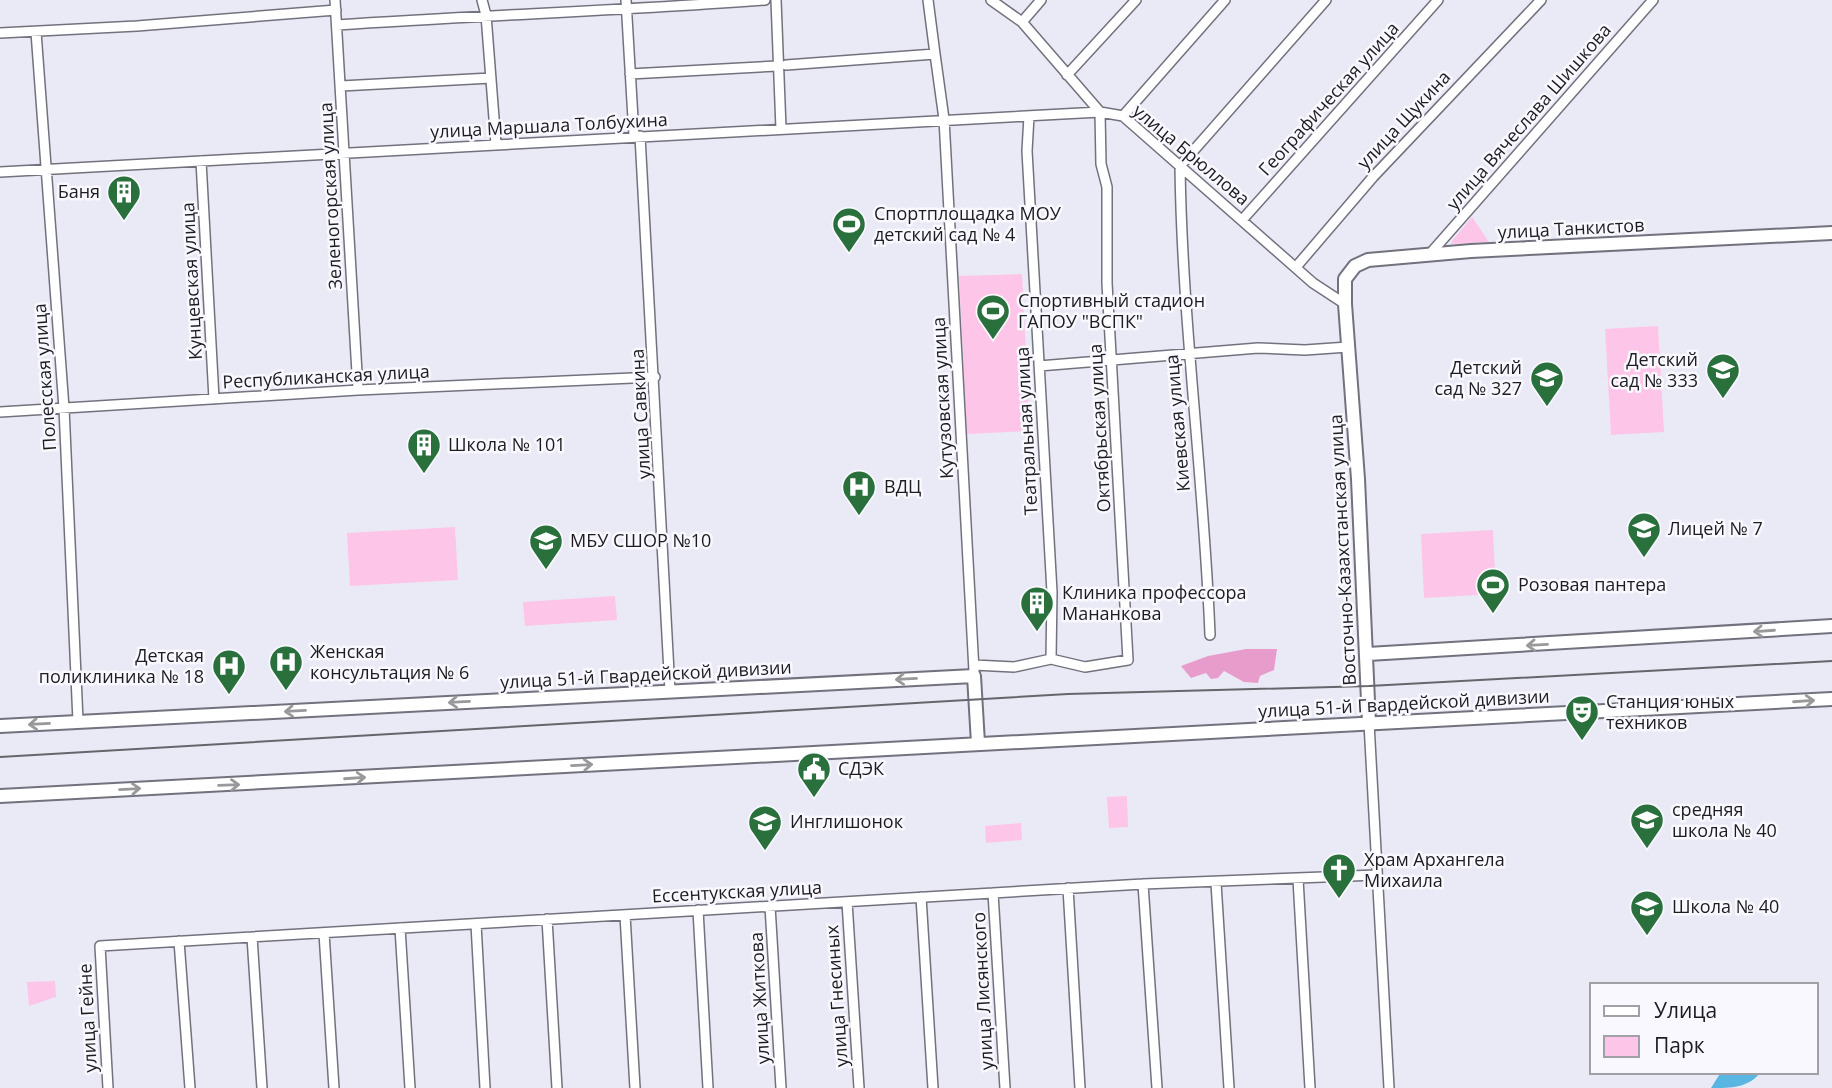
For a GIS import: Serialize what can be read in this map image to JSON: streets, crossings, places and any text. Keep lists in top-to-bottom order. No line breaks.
{"streets":{"main road":["улица Танкистов","Восточно-Казахстанская улица","улица 51-й Гвардейской дивизии"],"street":["Географическая улица","улица Вячеслава Шишкова","улица Щукина","улица Маршала Толбухина","улица Брюллова","Зеленогорская улица","Кунцевская улица","Полесская улица","Республиканская улица","Кутузовская улица","улица Савкина","Киевская улица","Октябрьская улица","Театральная улица","Ессентукская улица","улица Лисянского","улица Гнесиных","улица Житкова","улица Гейне"]},"crossings":[["Географическая улица","улица Брюллова"],["улица Вячеслава Шишкова","улица Танкистов"],["улица Щукина","улица Брюллова"],["улица Маршала Толбухина","улица Брюллова"],["улица Маршала Толбухина","Зеленогорская улица"],["улица Маршала Толбухина","Кунцевская улица"],["улица Маршала Толбухина","Полесская улица"],["улица Маршала Толбухина","Кутузовская улица"],["улица Маршала Толбухина","улица Савкина"],["улица Маршала Толбухина","Октябрьская улица"],["улица Маршала Толбухина","Театральная улица"],["улица Брюллова","улица Танкистов"],["улица Брюллова","Киевская улица"],["улица Брюллова","Октябрьская улица"],["улица Брюллова","Восточно-Казахстанская улица"],["Зеленогорская улица","Республиканская улица"],["улица Танкистов","Восточно-Казахстанская улица"],["Кунцевская улица","Республиканская улица"],["Полесская улица","Республиканская улица"],["Полесская улица","улица 51-й Гвардейской дивизии"],["Республиканская улица","улица Савкина"],["Кутузовская улица","улица 51-й Гвардейской дивизии"],["улица Савкина","улица 51-й Гвардейской дивизии"],["Октябрьская улица","Театральная улица"],["Восточно-Казахстанская улица","улица 51-й Гвардейской дивизии"],["Восточно-Казахстанская улица","Ессентукская улица"],["Ессентукская улица","улица Лисянского"],["Ессентукская улица","улица Гнесиных"],["Ессентукская улица","улица Житкова"],["Ессентукская улица","улица Гейне"]],"places":{"building":["Баня","Школа № 101","Клиника профессора Мананкова"],"sports":["Спортплощадка МОУ детский сад № 4","Спортивный стадион ГАПОУ \"ВСПК\"","Розовая пантера"],"school or university":["Детский сад № 333","Детский сад № 327","Лицей № 7","МБУ СШОР №10","средняя школа № 40","Инглишонок","Школа № 40"],"hospital":["ВДЦ","Женская консультация № 6","Детская поликлиника № 18"],"theatre":["Станция юных техников"],"public building":["СДЭК"],"church":["Храм Архангела Михаила"]},"legend":["Улица","Парк"]}
